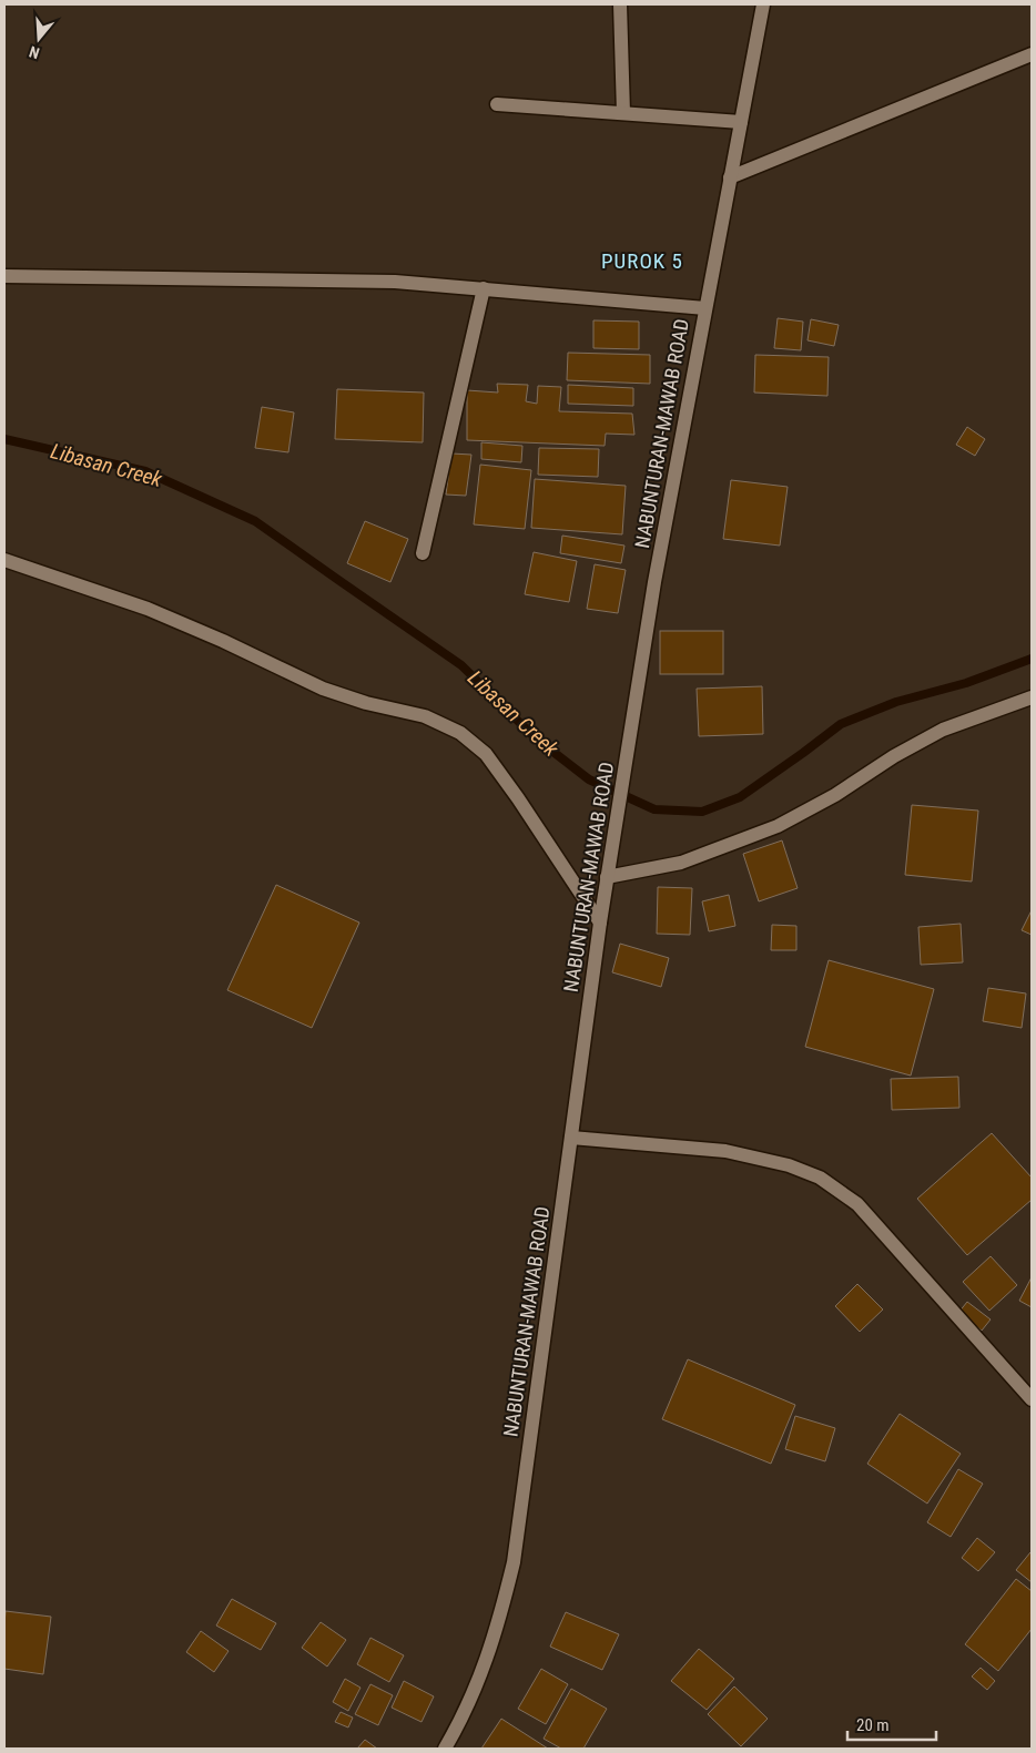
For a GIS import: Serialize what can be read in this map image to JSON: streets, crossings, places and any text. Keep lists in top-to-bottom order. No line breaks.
{"streets":{"street":["NABUNTURAN-MAWAB ROAD"]},"districts":["PUROK 5"],"water":["Libasan Creek"],"scale_bar":"20 m","north":"bottom"}
